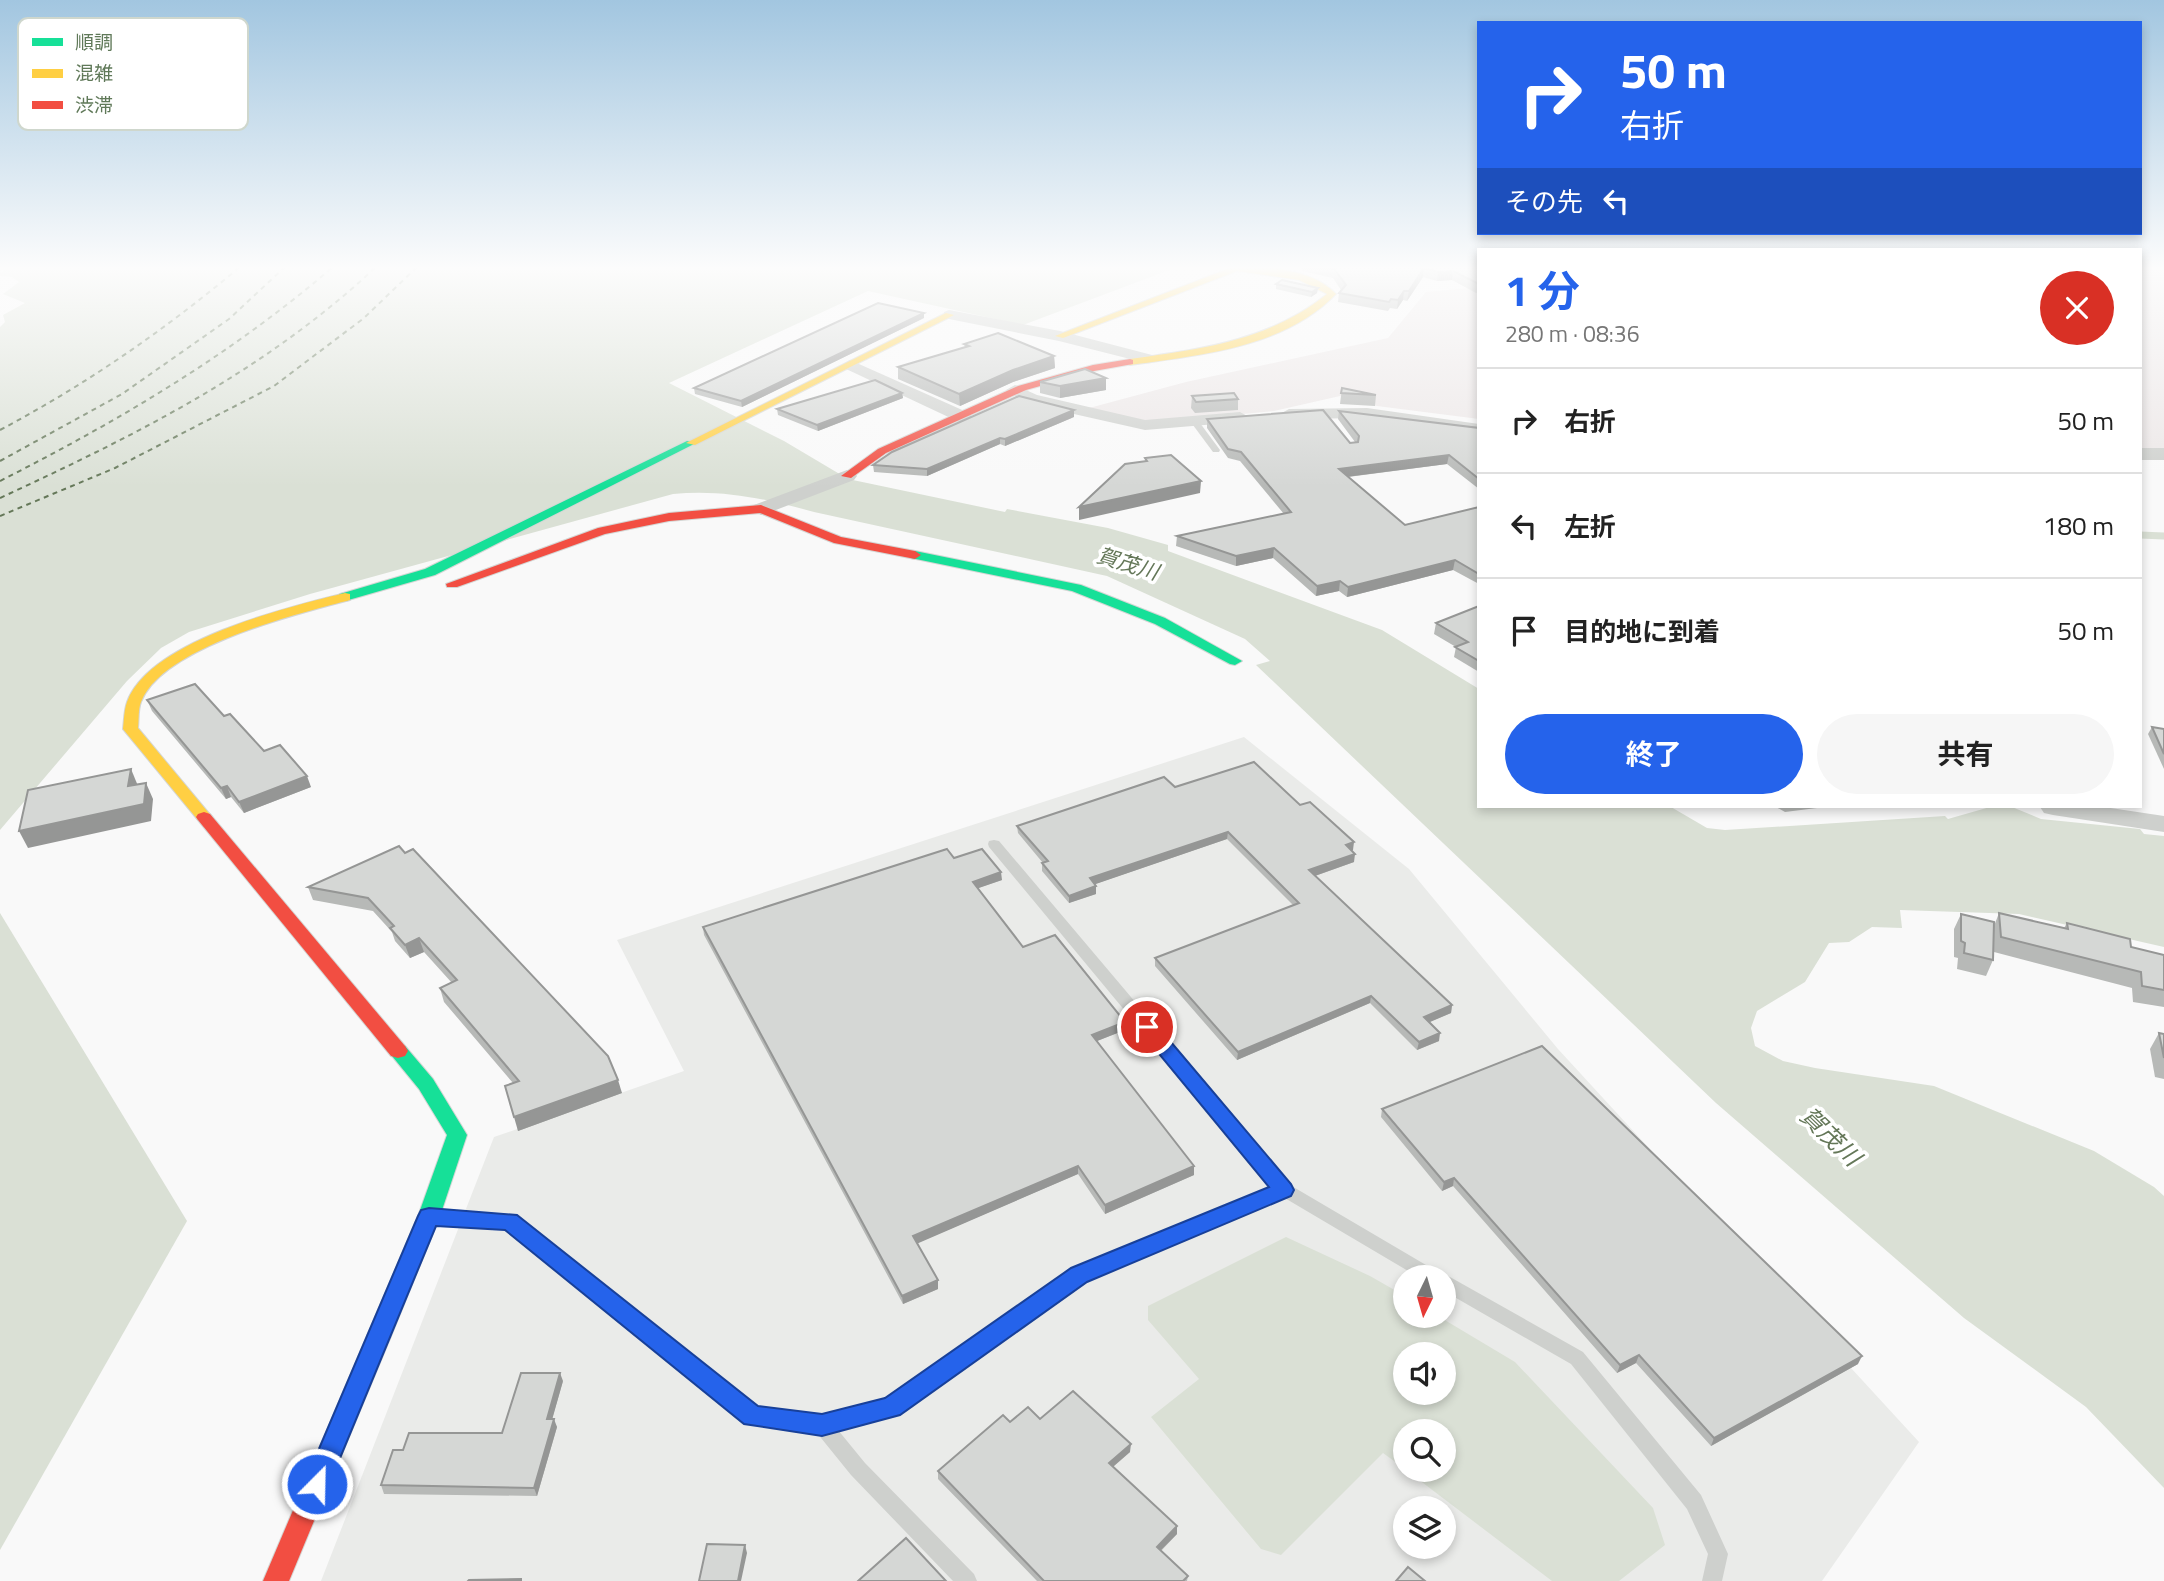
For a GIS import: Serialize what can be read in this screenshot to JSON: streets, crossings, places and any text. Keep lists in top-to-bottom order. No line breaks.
{"water":["賀茂川"],"legend":["順調","混雑","渋滞"],"north":"bottom","page":{"turn":["50 m","右折"],"then":"その先","heading":["1 分","280 m · 08:36"],"list":[{"name":"右折","value":"50 m"},{"name":"左折","value":"180 m"},{"name":"目的地に到着","value":"50 m"}],"buttons":["終了","共有"]}}
